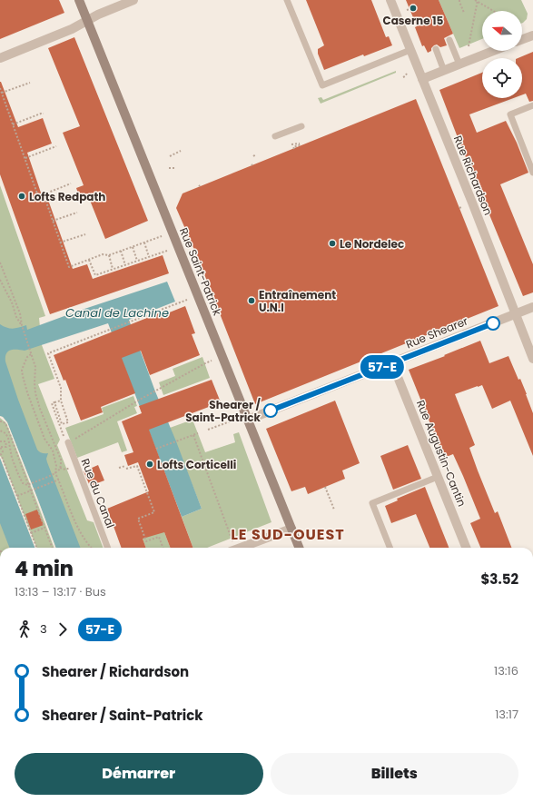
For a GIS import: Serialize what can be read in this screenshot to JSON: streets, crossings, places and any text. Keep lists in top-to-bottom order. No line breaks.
{"streets":{"main road":["Rue Saint-Patrick"],"street":["Rue Richardson","Rue Shearer","Rue Augustin-Cantin"],"lane":["Rue du Canal"]},"crossings":[["Rue Richardson","Rue Shearer"],["Rue Saint-Patrick","Rue Shearer"],["Rue Shearer","Rue Augustin-Cantin"]],"districts":["LE SUD-OUEST"],"water":["Canal de Lachine"],"places":["Caserne 15","Lofts Redpath","Le Nordelec","Entraînement U.N.I","Shearer / Saint-Patrick","Lofts Corticelli"],"lines":["bus line 57-E"],"north":"left","page":{"on_map":"57-E","heading":["4 min","13:13 – 13:17 · Bus","$3.52"],"legs":["3","57-E"],"list":[{"name":"Shearer / Richardson","value":"13:16"},{"name":"Shearer / Saint-Patrick","value":"13:17"}],"buttons":["Démarrer","Billets"]}}
